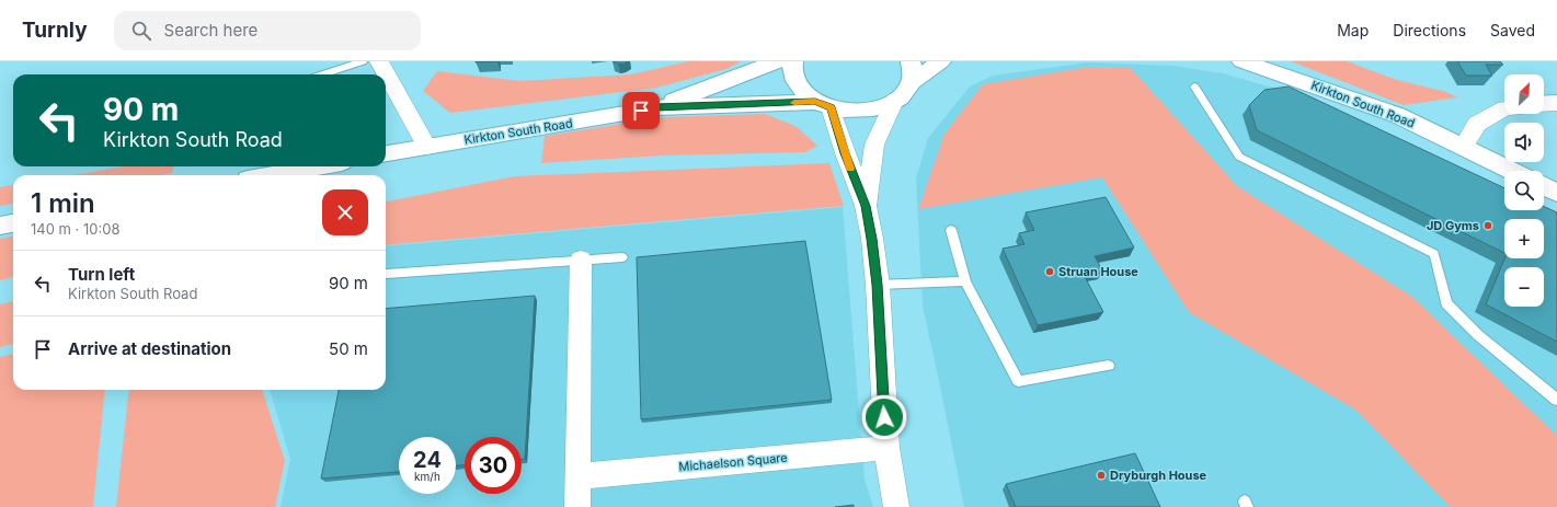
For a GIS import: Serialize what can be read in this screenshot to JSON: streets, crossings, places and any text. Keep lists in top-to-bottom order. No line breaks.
{"streets":{"street":["Kirkton South Road","Michaelson Square"]},"places":["JD Gyms","Struan House","Dryburgh House"],"north":"top right","page":{"header":"Turnly","search":"Search here","nav":["Map","Directions","Saved"],"map_buttons":["+","−"],"turn":["90 m","Kirkton South Road"],"heading":["1 min","140 m · 10:08"],"list":[{"name":"Turn left","note":"Kirkton South Road","value":"90 m"},{"name":"Arrive at destination","value":"50 m"}],"speed":"24 km/h","limit":"30"}}
